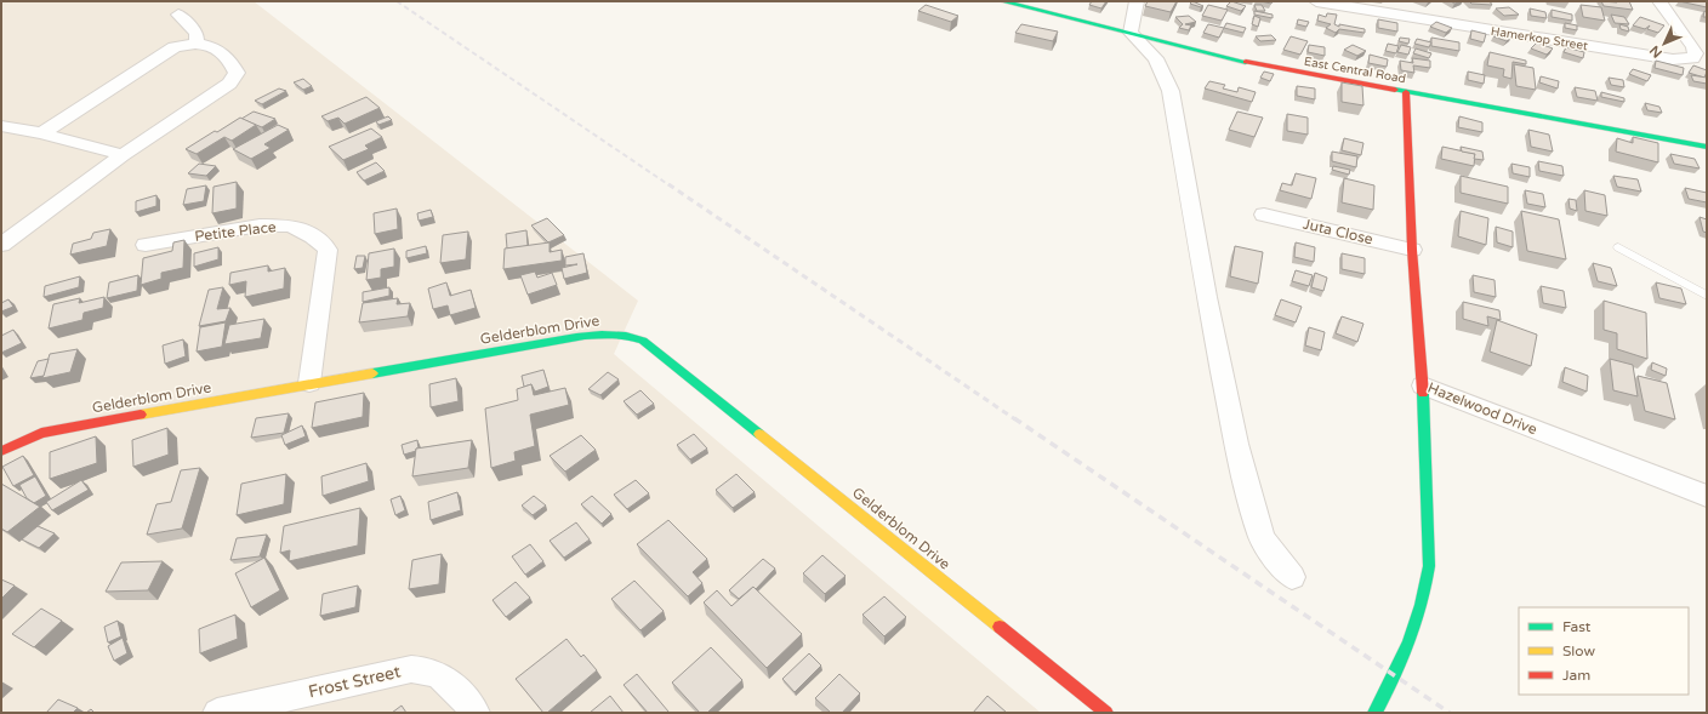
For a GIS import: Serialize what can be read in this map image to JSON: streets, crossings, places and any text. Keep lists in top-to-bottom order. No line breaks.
{"streets":{"street":["Hamerkop Street","East Central Road","Petite Place","Juta Close","Gelderblom Drive","Hazelwood Drive","Frost Street"]},"crossings":[["East Central Road","Hazelwood Drive"],["Petite Place","Gelderblom Drive"],["Juta Close","Hazelwood Drive"]],"legend":["Fast","Slow","Jam"],"north":"bottom left"}
